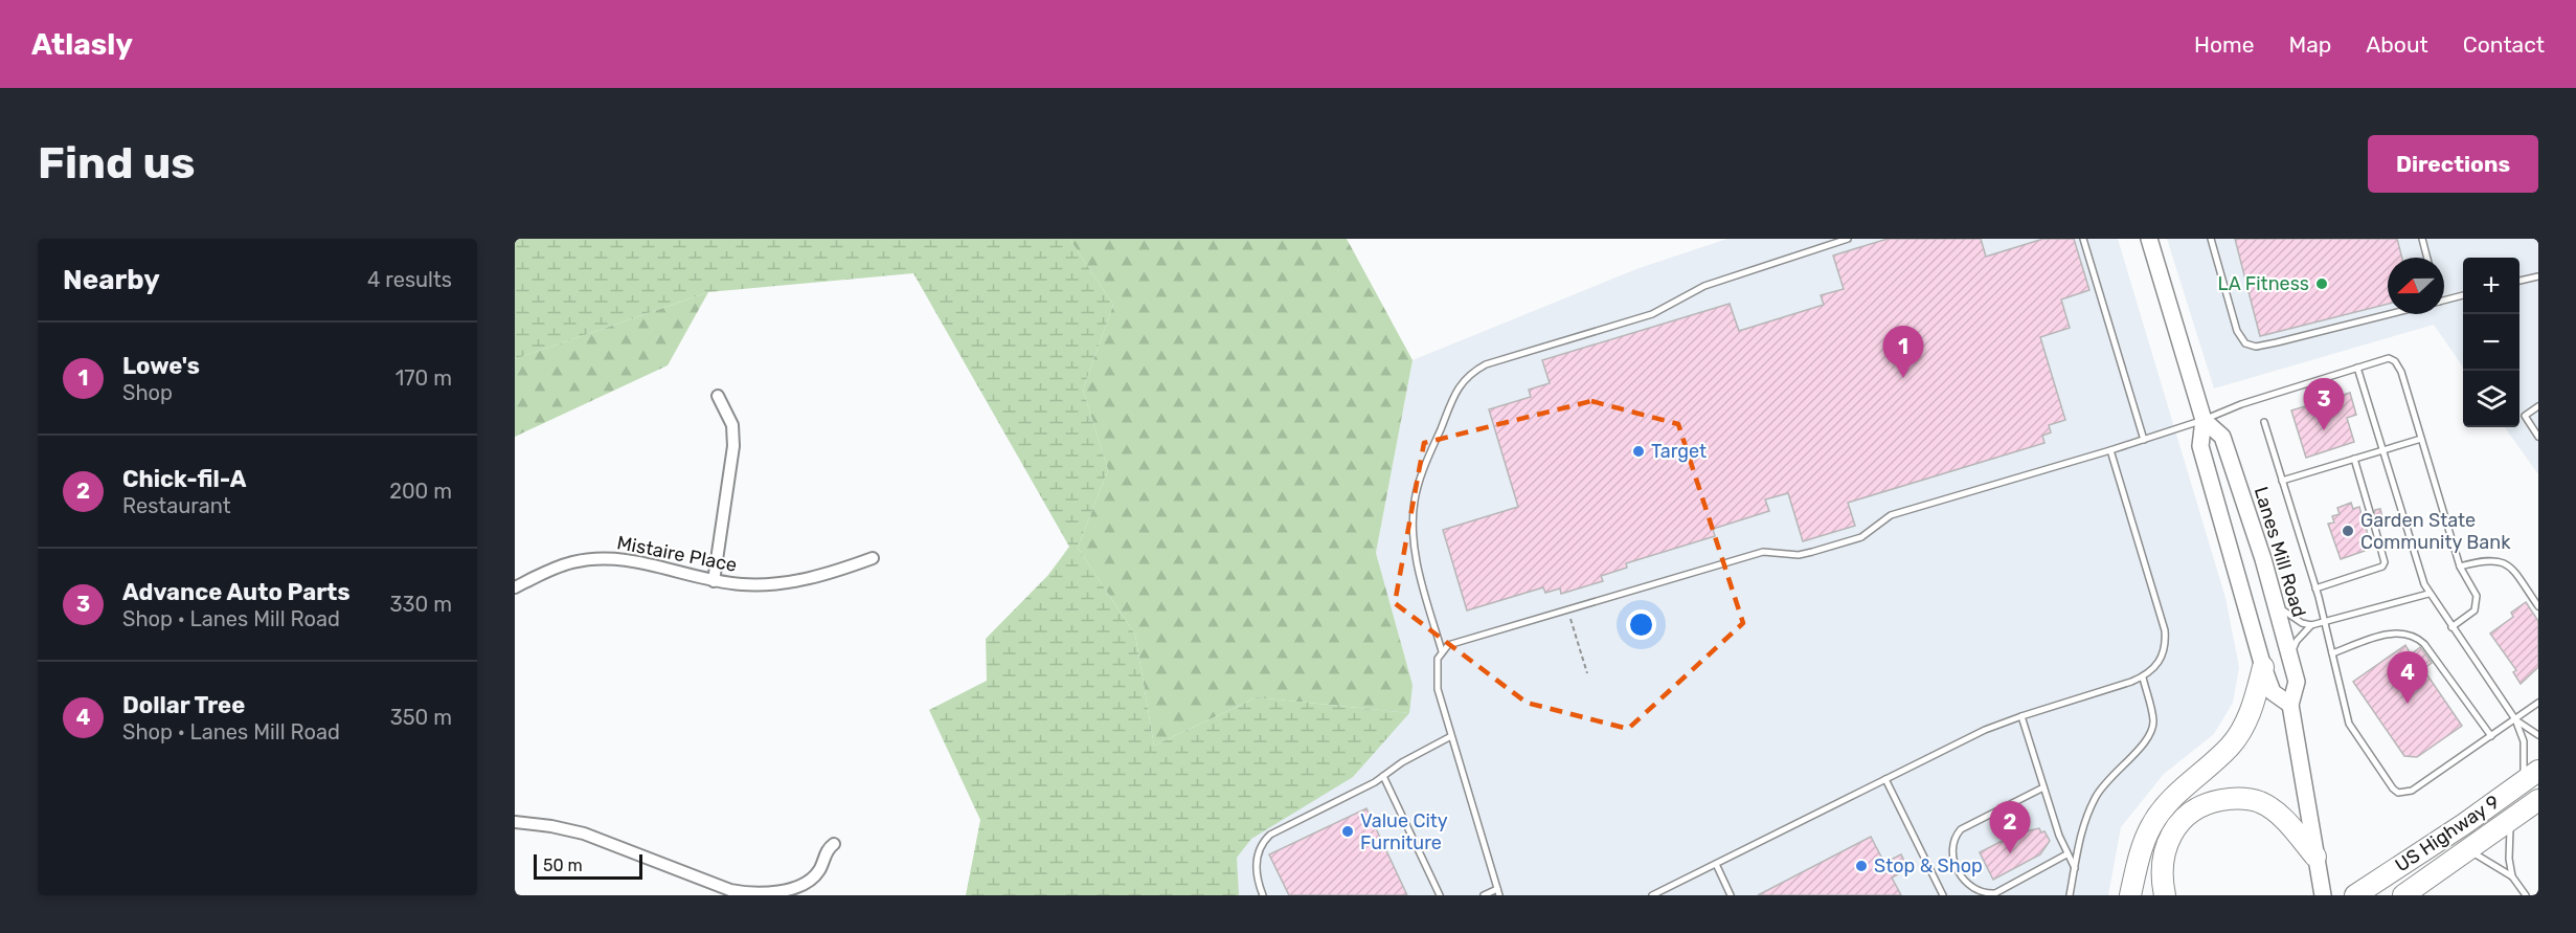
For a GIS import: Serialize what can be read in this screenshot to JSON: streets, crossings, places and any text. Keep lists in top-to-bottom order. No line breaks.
{"streets":{"highway":["US Highway 9"],"street":["Lanes Mill Road","Mistaire Place"]},"places":["LA Fitness","Target","Garden State Community Bank","Value City Furniture","Stop & Shop"],"scale_bar":"50 m","north":"left","page":{"header":"Atlasly","nav":["Home","Map","About","Contact"],"buttons":"Directions","title":"Find us","heading":["Nearby","4 results"],"map_buttons":["+","−"],"list":[{"mark":"1","name":"Lowe's","note":"Shop","value":"170 m"},{"mark":"2","name":"Chick-fil-A","note":"Restaurant","value":"200 m"},{"mark":"3","name":"Advance Auto Parts","note":"Shop · Lanes Mill Road","value":"330 m"},{"mark":"4","name":"Dollar Tree","note":"Shop · Lanes Mill Road","value":"350 m"}],"pins":["1","3","4","2"],"scale":"50 m"}}
